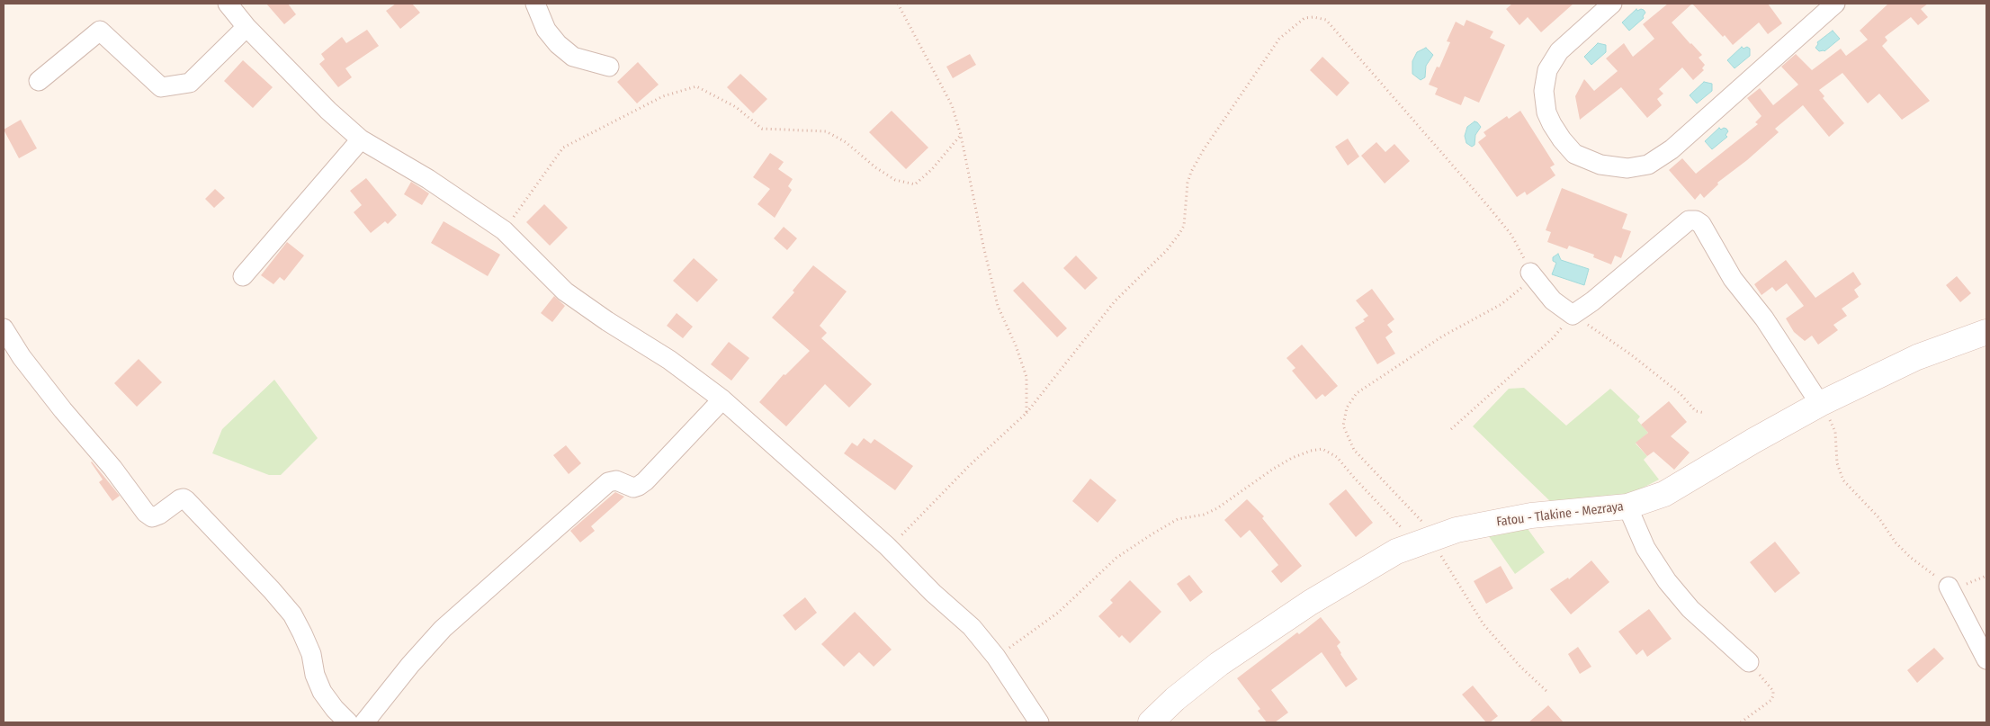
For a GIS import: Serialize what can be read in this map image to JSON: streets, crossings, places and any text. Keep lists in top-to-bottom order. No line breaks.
{"streets":{"street":["Fatou - Tlakine - Mezraya"]}}
